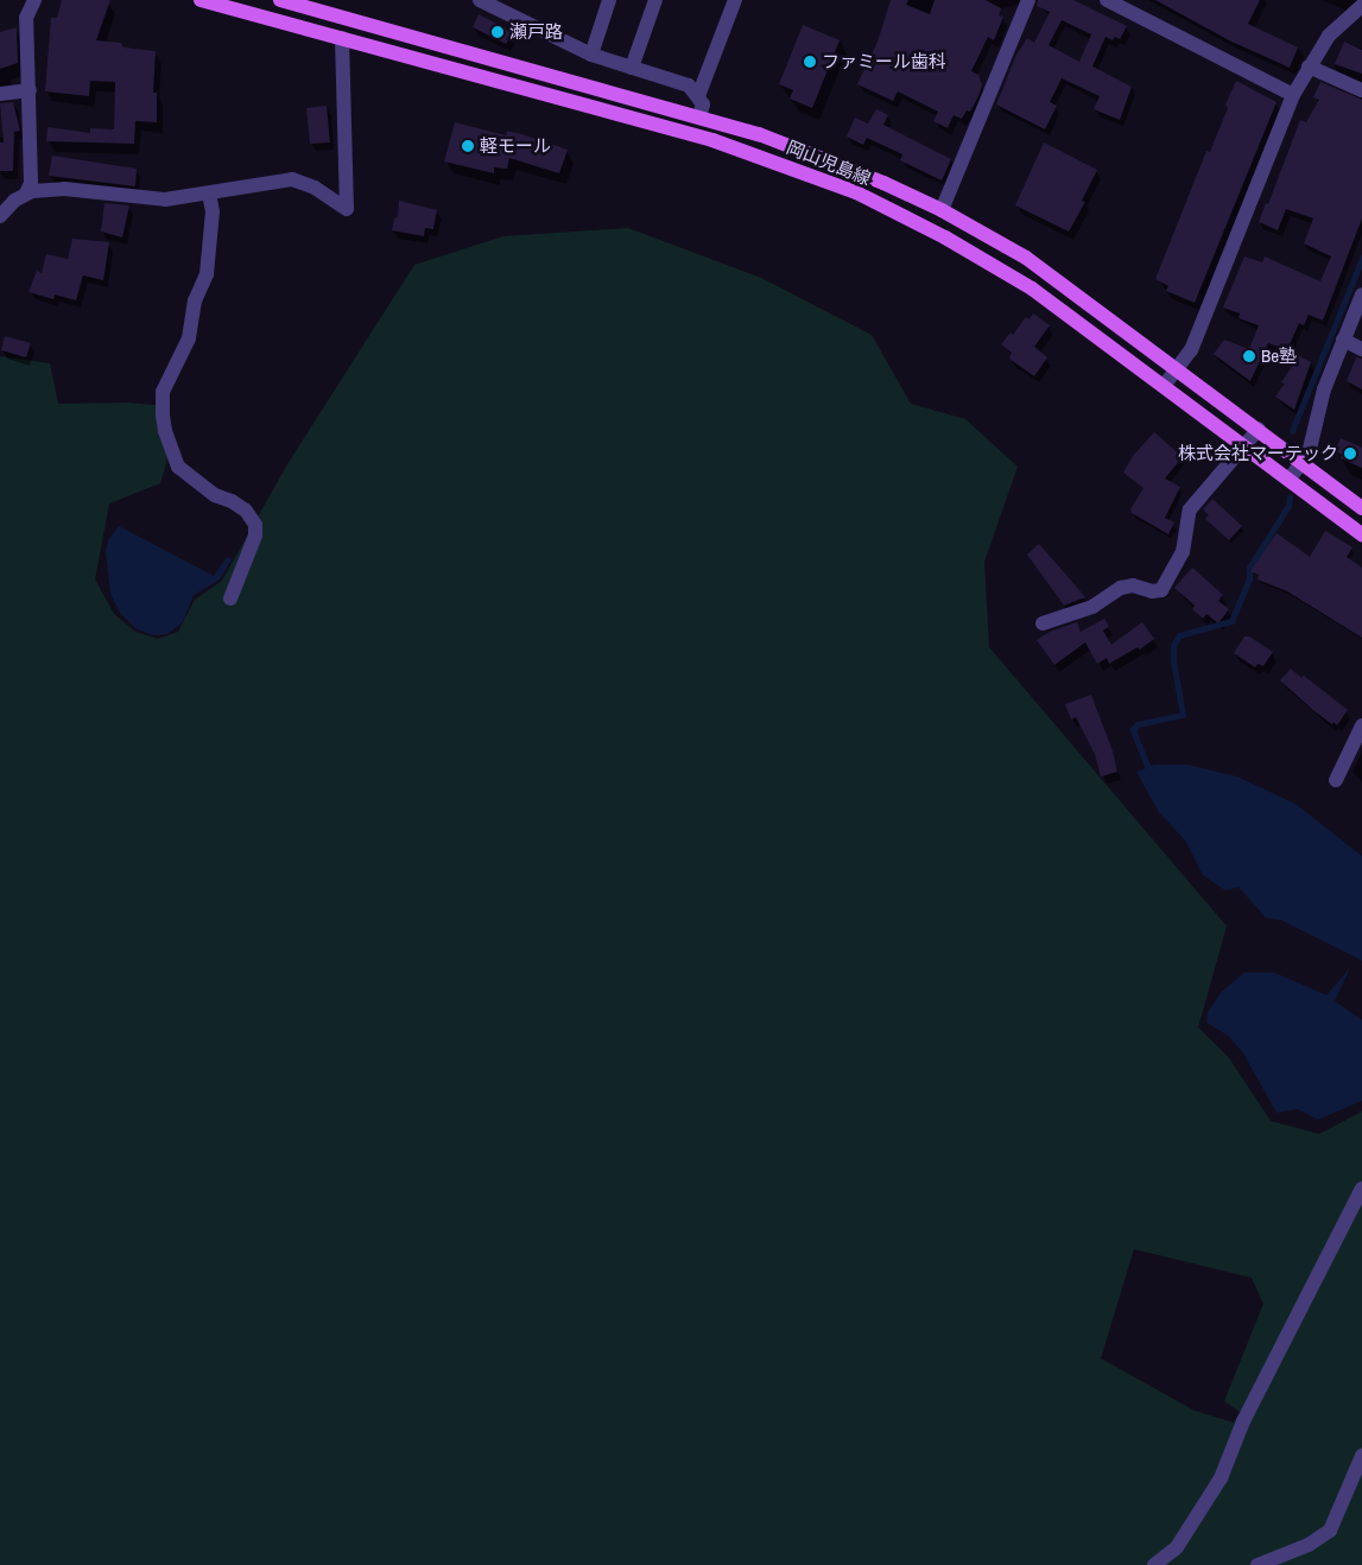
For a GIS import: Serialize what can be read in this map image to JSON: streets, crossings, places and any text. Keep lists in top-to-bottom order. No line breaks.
{"streets":{"main road":["岡山児島線"]},"places":["瀬戸路","ファミール歯科","軽モール","Be塾","株式会社マーテック"]}
